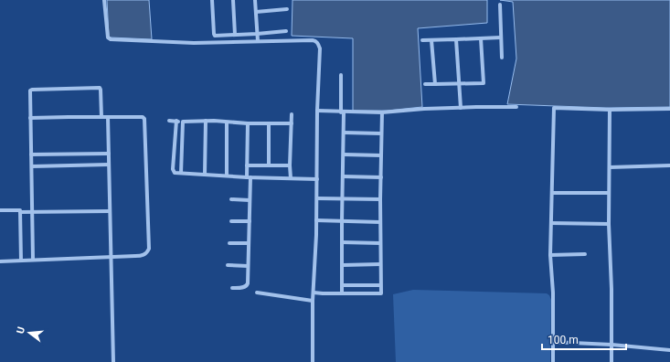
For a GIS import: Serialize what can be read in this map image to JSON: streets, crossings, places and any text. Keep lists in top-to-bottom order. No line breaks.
{"scale_bar":"100 m","north":"left"}
